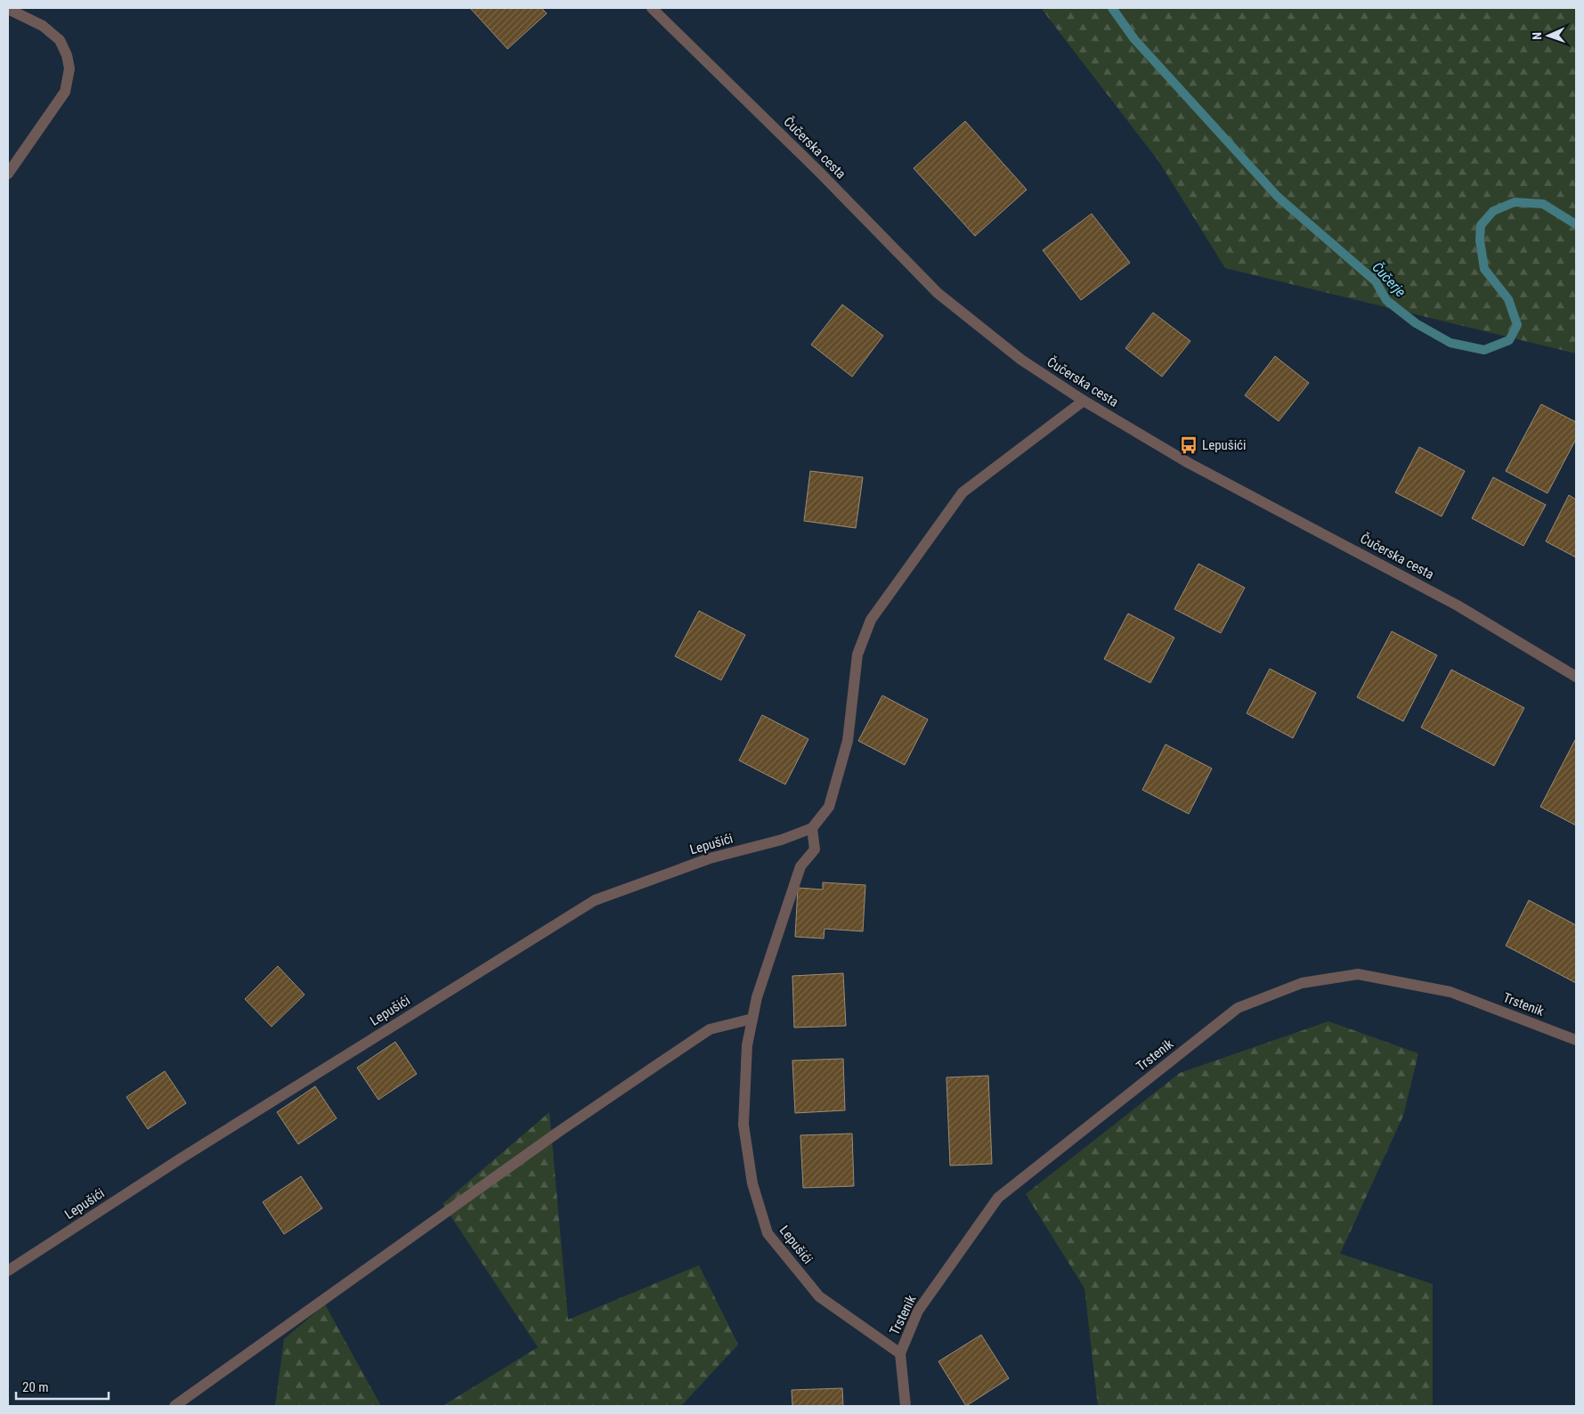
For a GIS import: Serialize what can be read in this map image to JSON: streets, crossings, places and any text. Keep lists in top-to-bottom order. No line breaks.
{"streets":{"street":["Čučerska cesta","Lepušići","Trstenik"]},"crossings":[["Lepušići","Trstenik"]],"water":["Čučerje"],"places":{"bus stop":["Lepušići"]},"scale_bar":"20 m","north":"left"}
